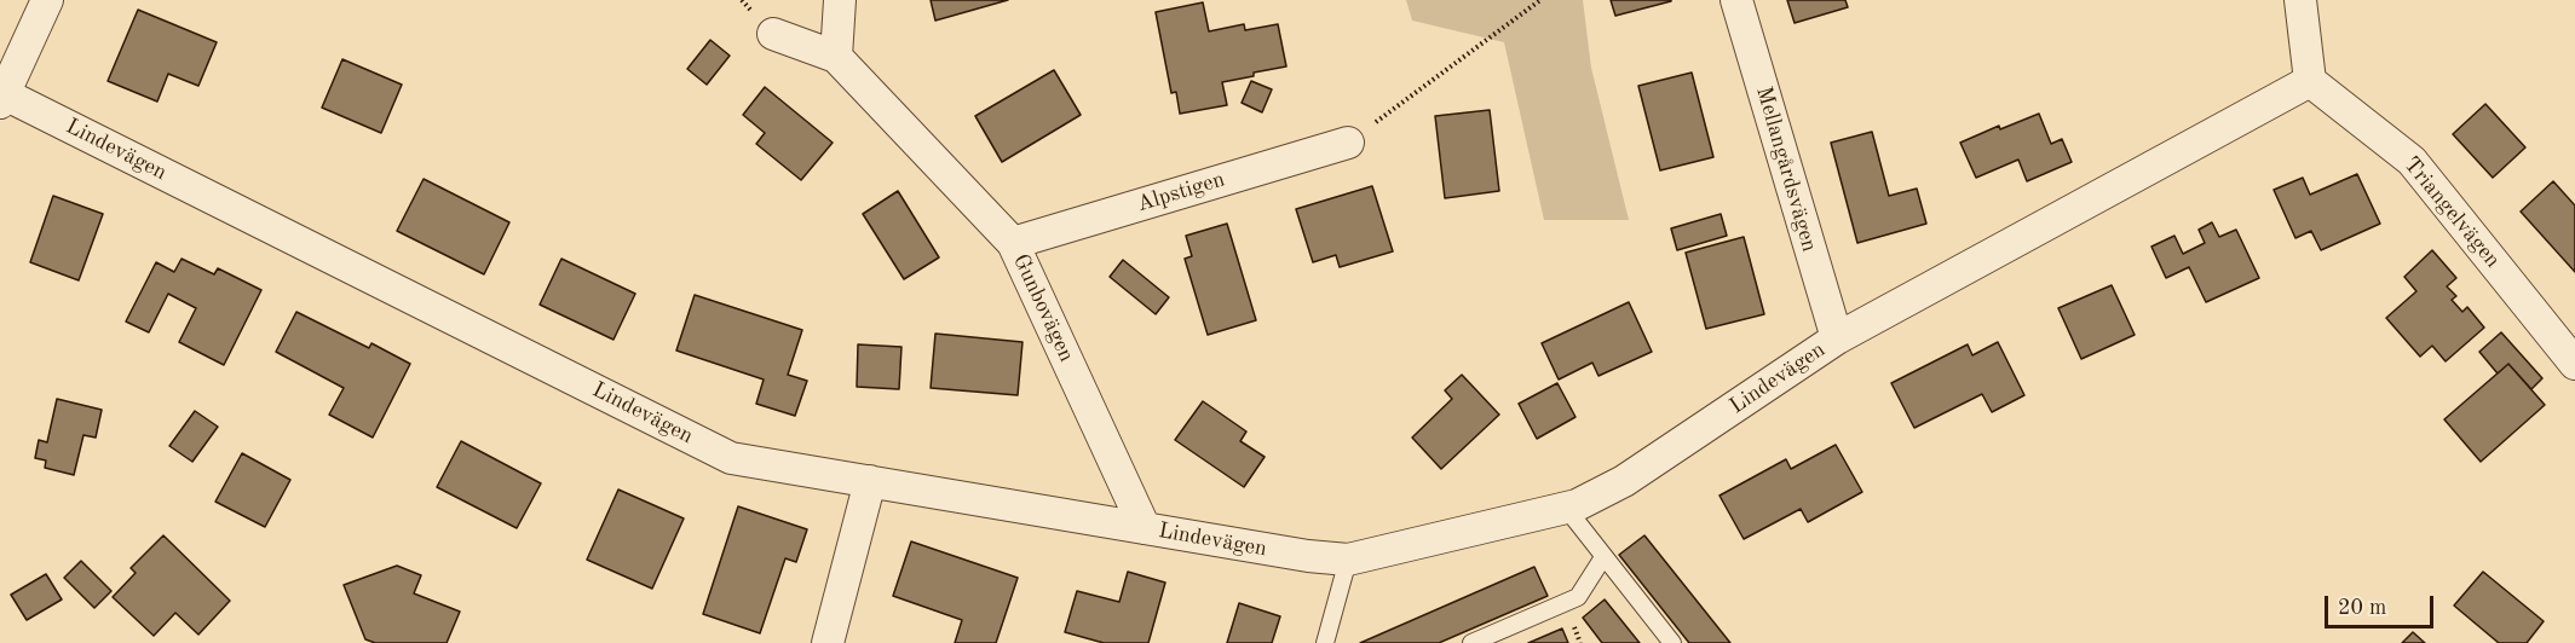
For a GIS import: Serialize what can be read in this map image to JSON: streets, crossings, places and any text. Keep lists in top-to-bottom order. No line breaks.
{"streets":{"street":["Lindevägen","Mellangårdsvägen","Alpstigen","Triangelvägen","Gunbovägen"]},"crossings":[["Lindevägen","Mellangårdsvägen"],["Lindevägen","Triangelvägen"],["Lindevägen","Gunbovägen"],["Alpstigen","Gunbovägen"]],"scale_bar":"20 m"}
